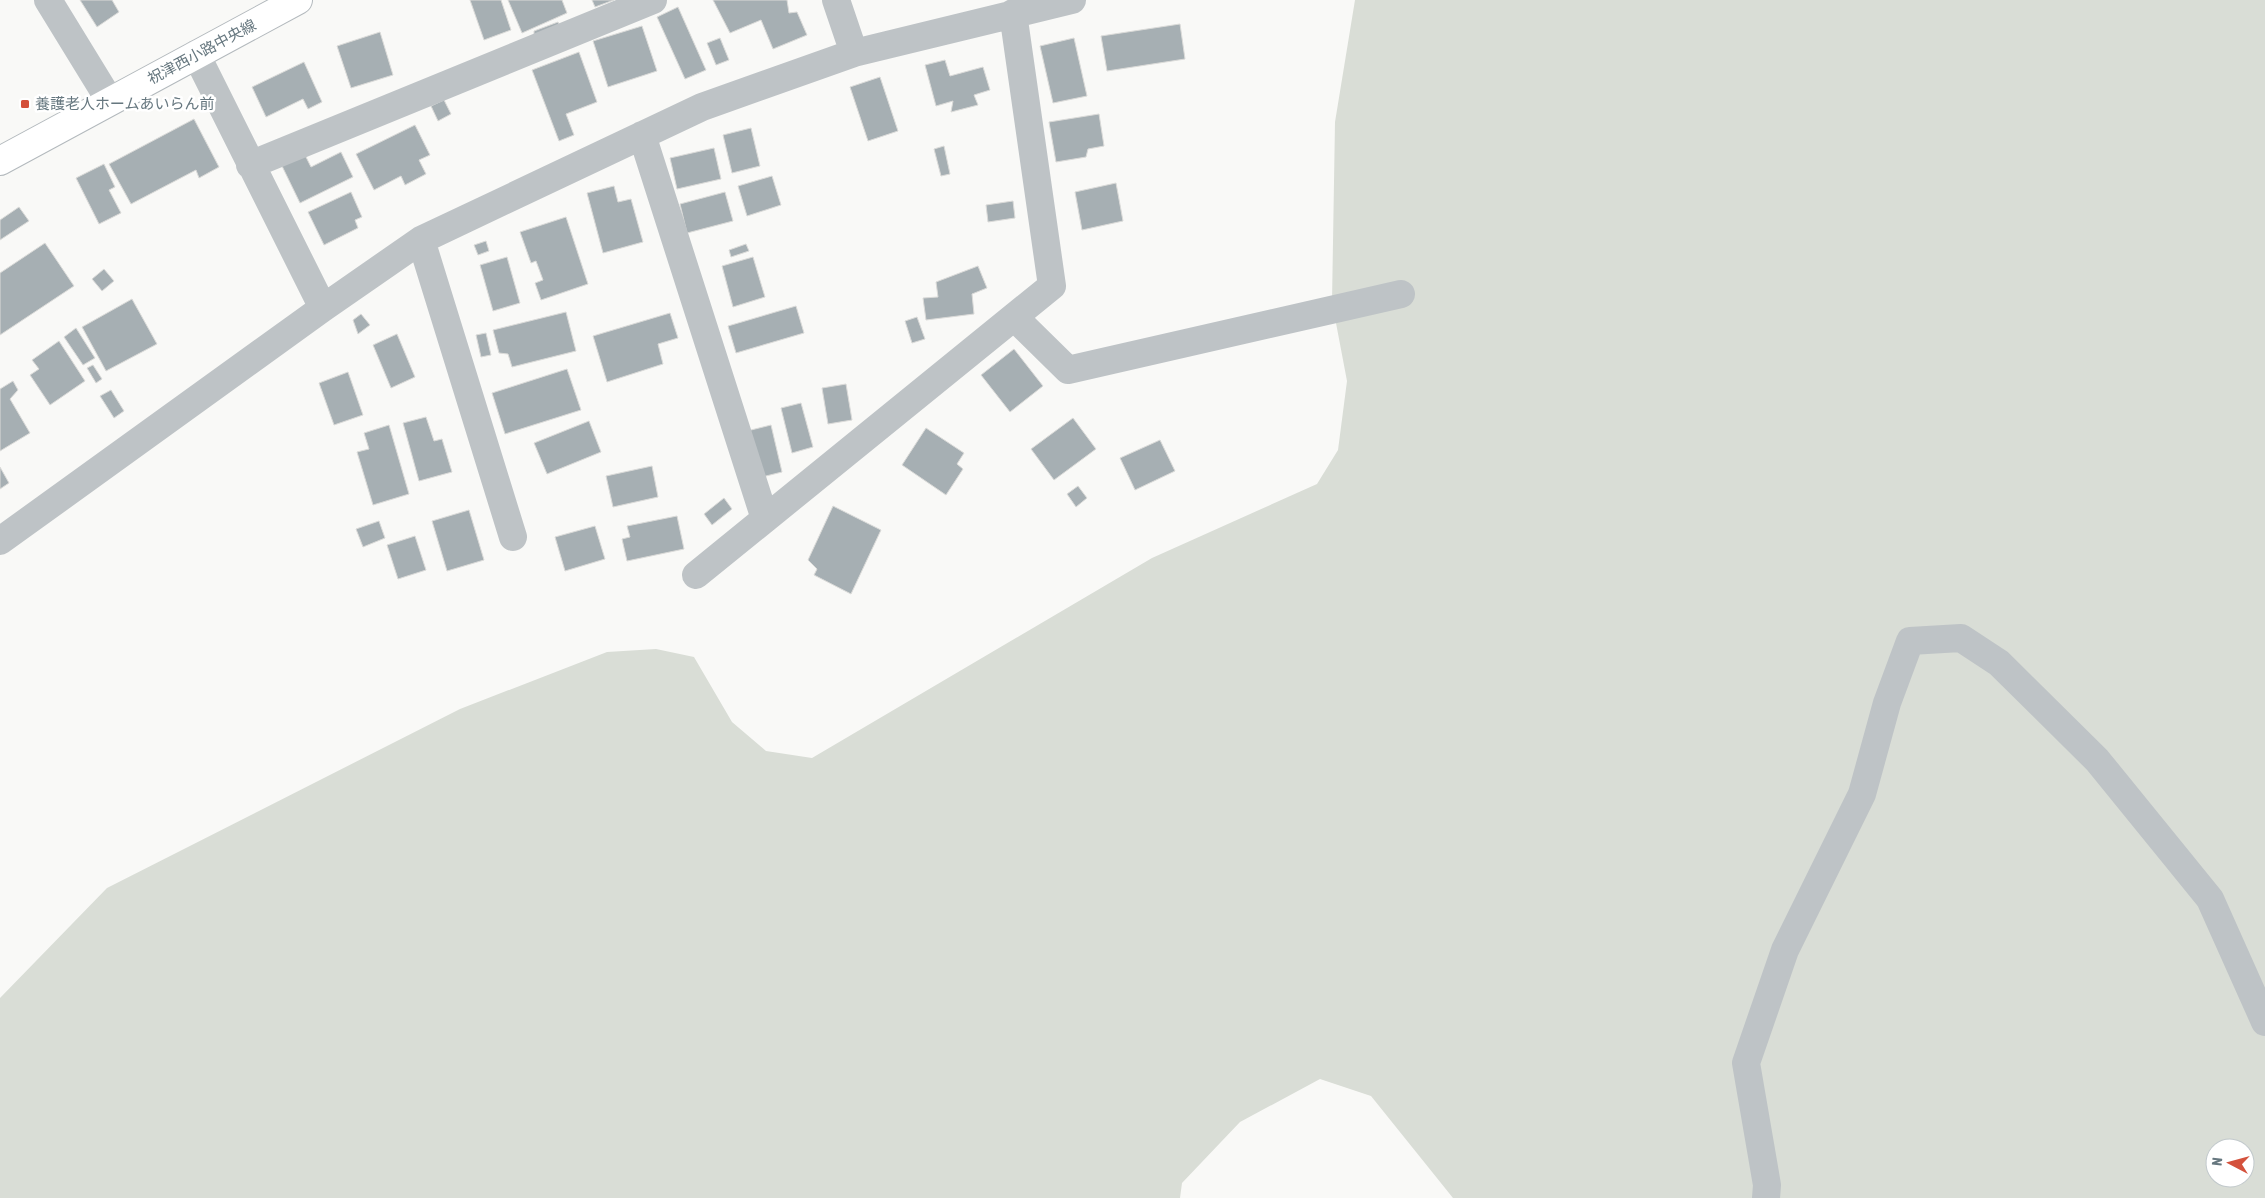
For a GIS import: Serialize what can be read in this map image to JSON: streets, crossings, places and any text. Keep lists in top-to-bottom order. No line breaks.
{"streets":{"main road":["祝津西小路中央線"]},"places":{"transit":["養護老人ホームあいらん前"]},"north":"left"}
